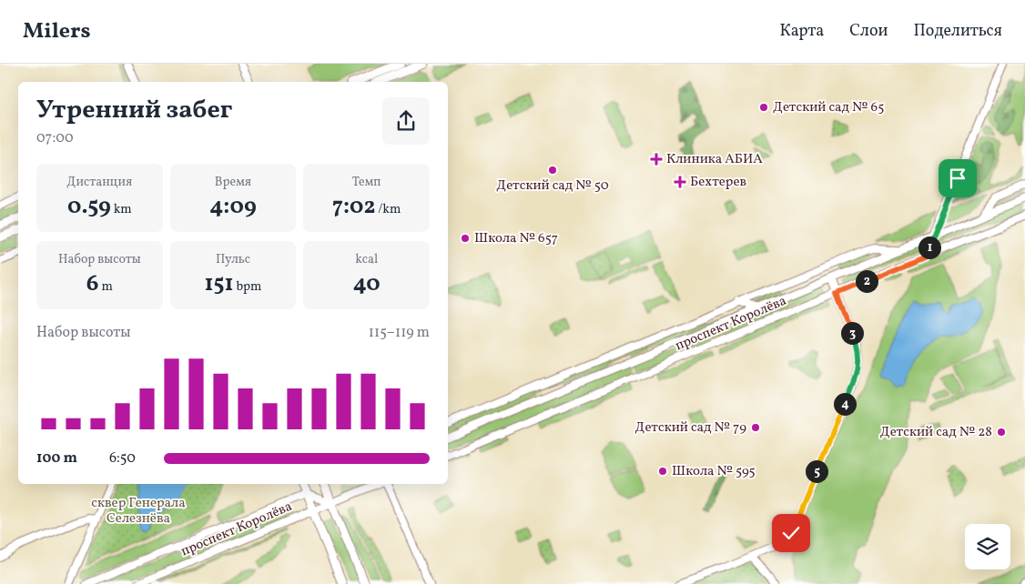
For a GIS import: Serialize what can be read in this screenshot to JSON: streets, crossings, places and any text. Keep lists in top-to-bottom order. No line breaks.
{"streets":{"street":["проспект Королёва"]},"parks":["сквер Генерала Селезнёва"],"places":{"other":["Детский сад № 65","Детский сад № 50","Школа № 657","Детский сад № 79","Детский сад № 28","Школа № 595"],"health":["Клиника АБИА","Бехтерев"]},"page":{"header":"Milers","nav":["Карта","Слои","Поделиться"],"heading":["Утренний забег","07:00"],"stats":[["Дистанция","0.59 km"],["Время","4:09"],["Темп","7:02 /km"],["Набор высоты","6 m"],["Пульс","151 bpm"],["kcal","40"]],"pins":["1","2","3","4","5"],"chart":["Набор высоты","115–119 m"],"list":[{"name":"100 m","note":"6:50"}]}}
